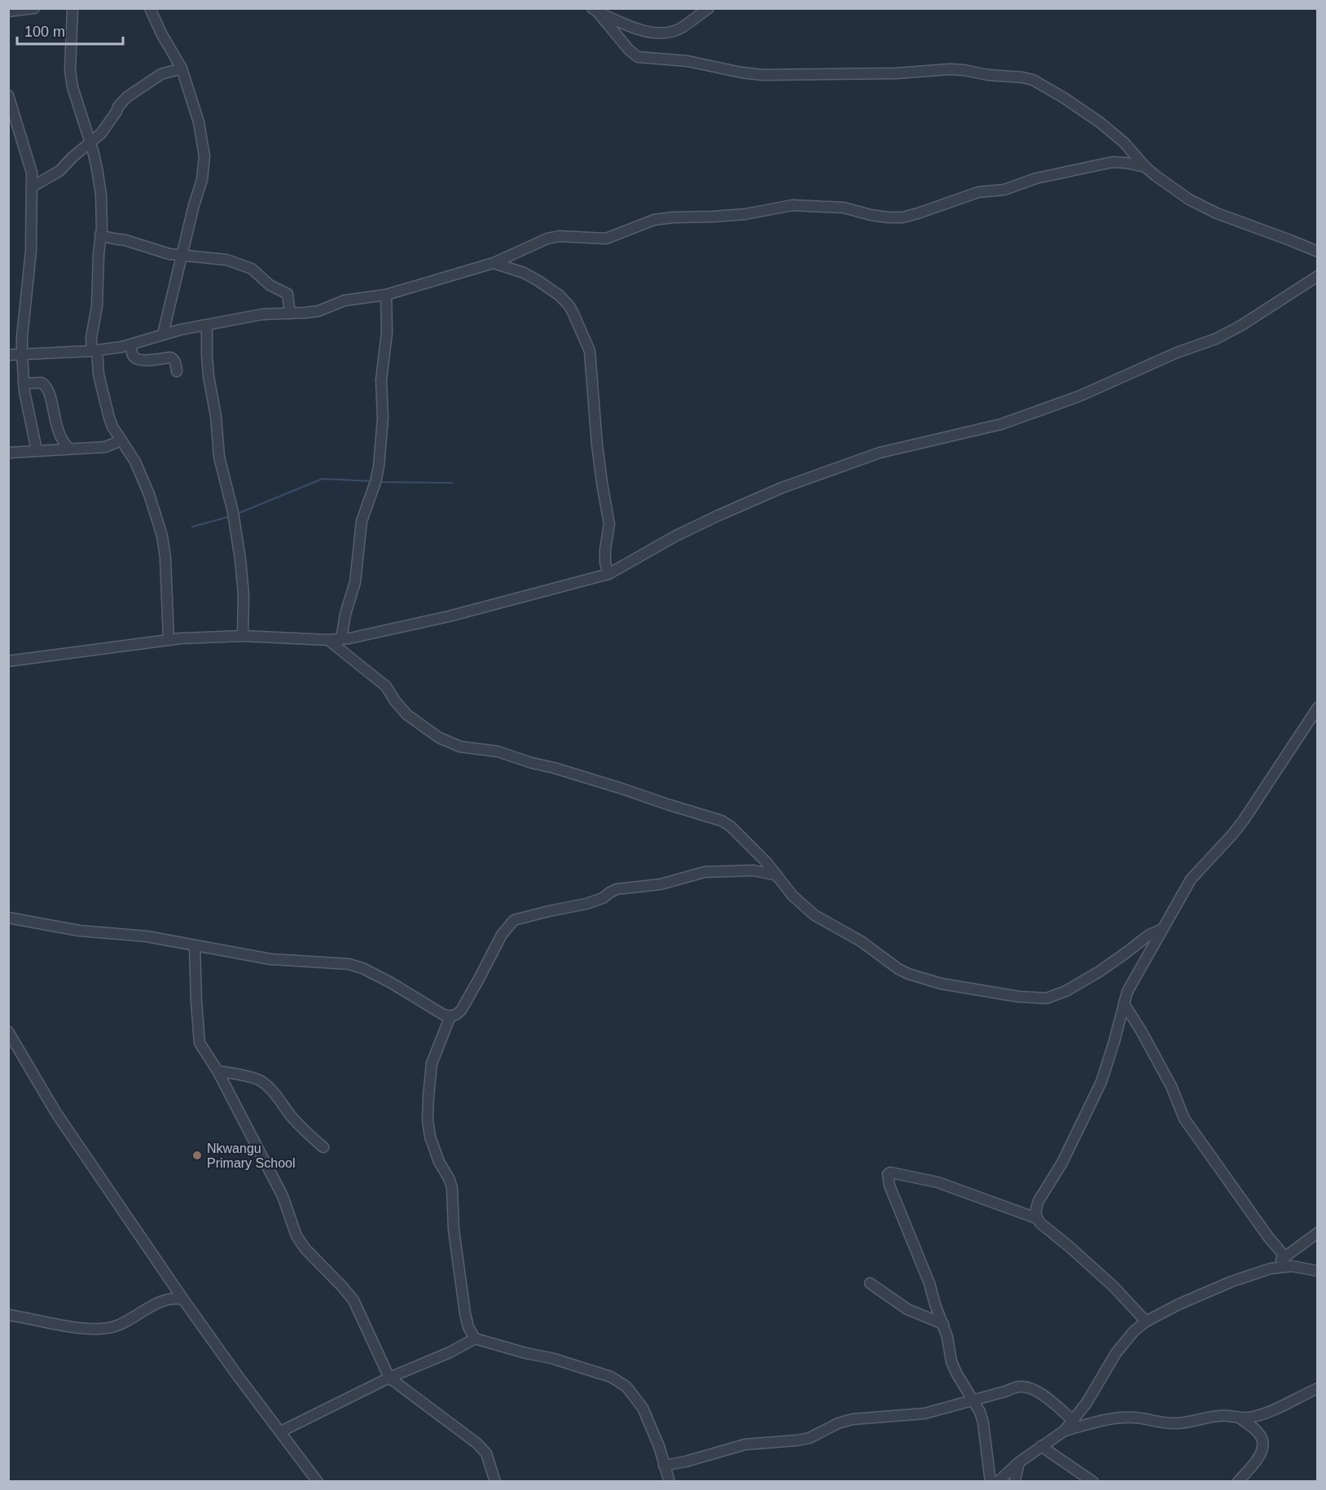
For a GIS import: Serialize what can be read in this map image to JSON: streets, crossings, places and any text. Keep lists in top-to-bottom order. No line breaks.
{"places":["Nkwangu Primary School"],"scale_bar":"100 m"}
